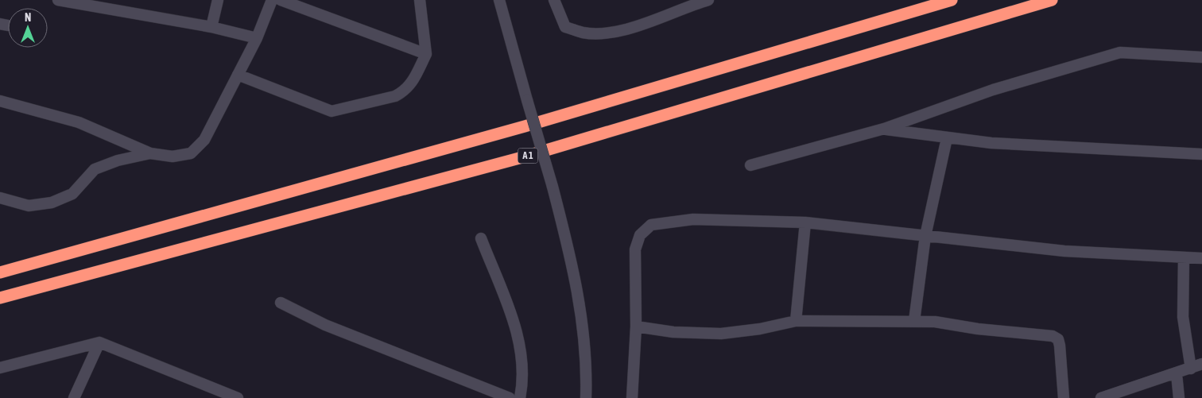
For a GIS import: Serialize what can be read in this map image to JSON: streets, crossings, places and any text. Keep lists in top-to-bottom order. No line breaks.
{"streets":{"highway":["A 1"]},"north":"top"}
